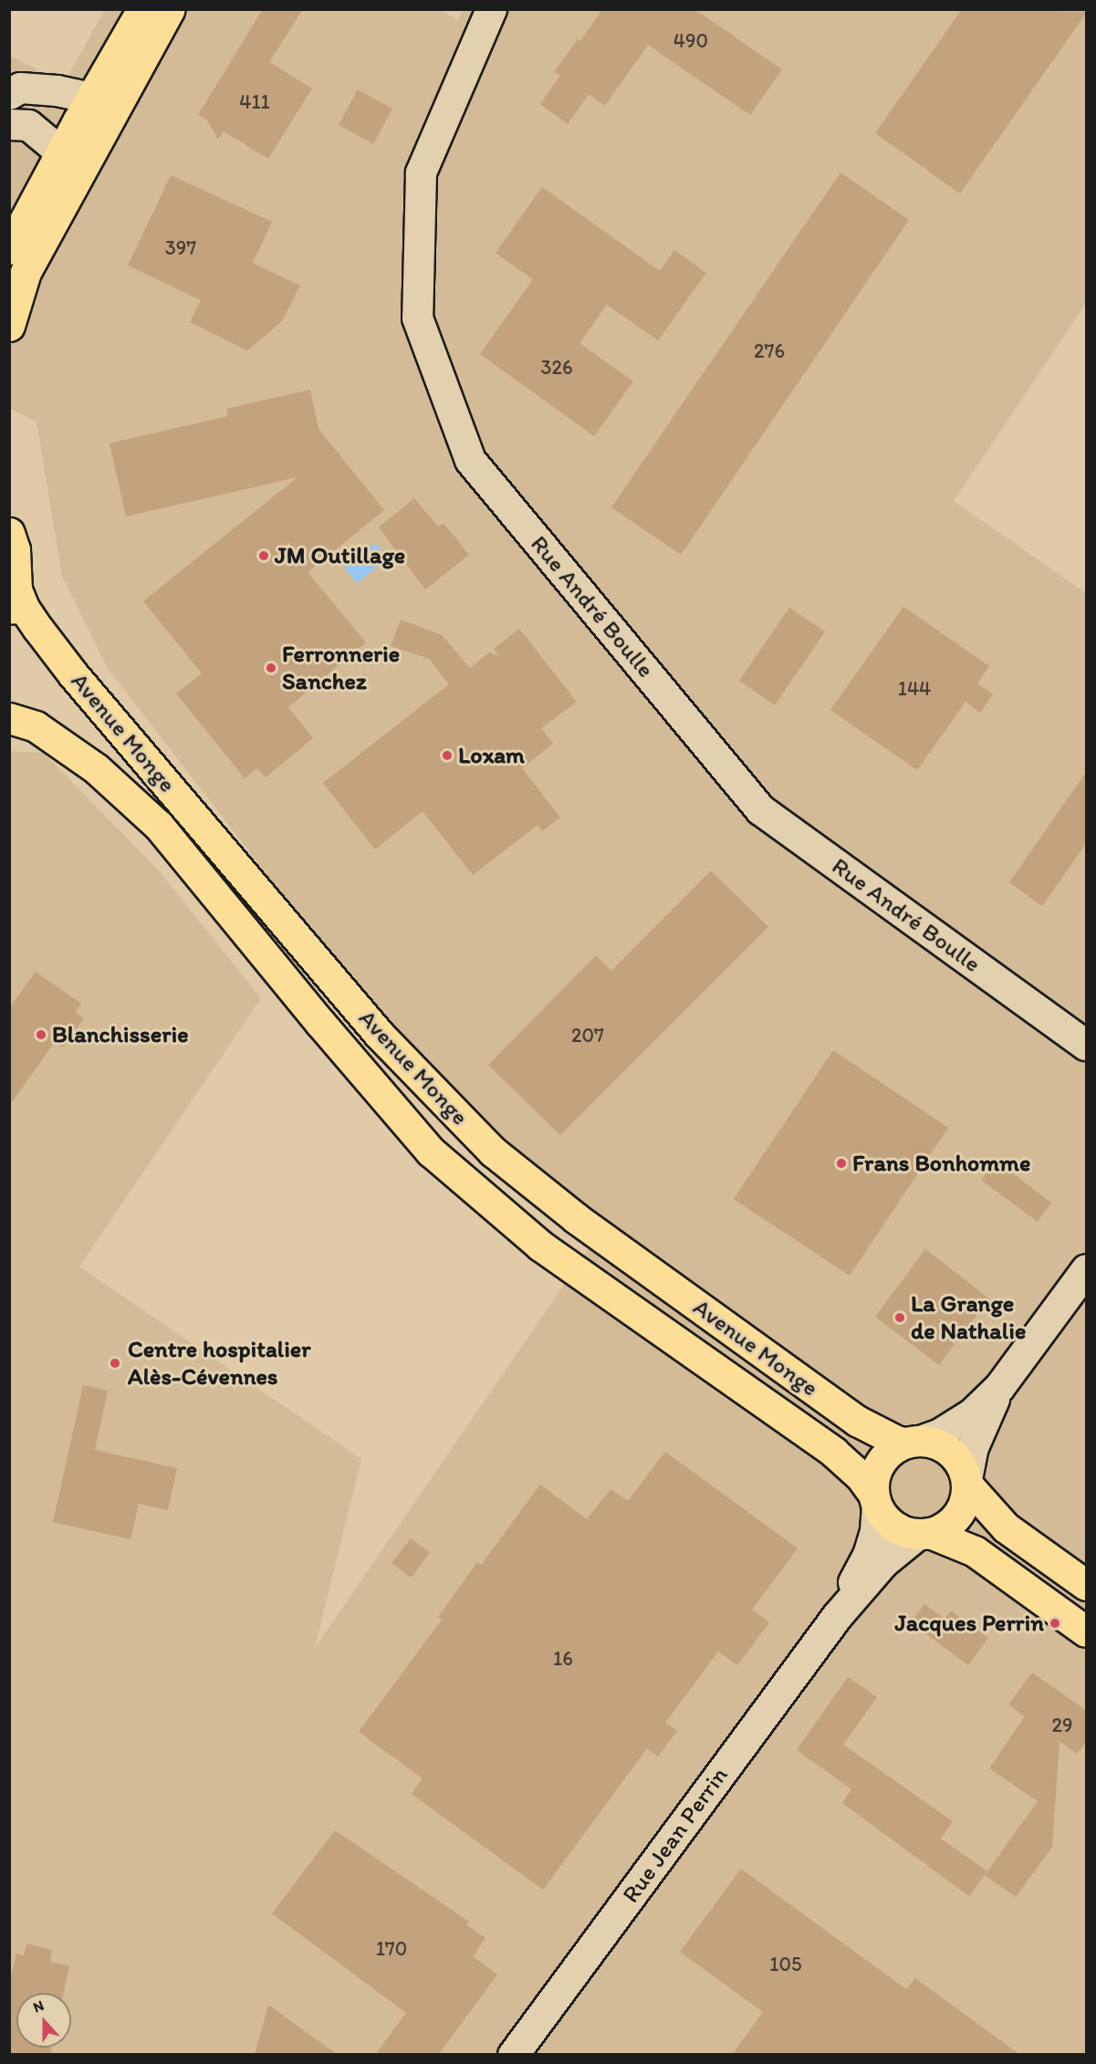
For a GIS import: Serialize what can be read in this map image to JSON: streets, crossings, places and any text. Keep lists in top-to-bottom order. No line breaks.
{"streets":{"main road":["Avenue Monge"],"street":["Rue André Boulle","Rue Jean Perrin"]},"crossings":[["Avenue Monge","Rue Jean Perrin"]],"places":["JM Outillage","Ferronnerie Sanchez","Loxam","Blanchisserie","Frans Bonhomme","La Grange de Nathalie","Centre hospitalier Alès-Cévennes","Jacques Perrin"],"house_numbers":["490","411","397","276","326","144","207","16","29","170","105"],"north":"top"}
